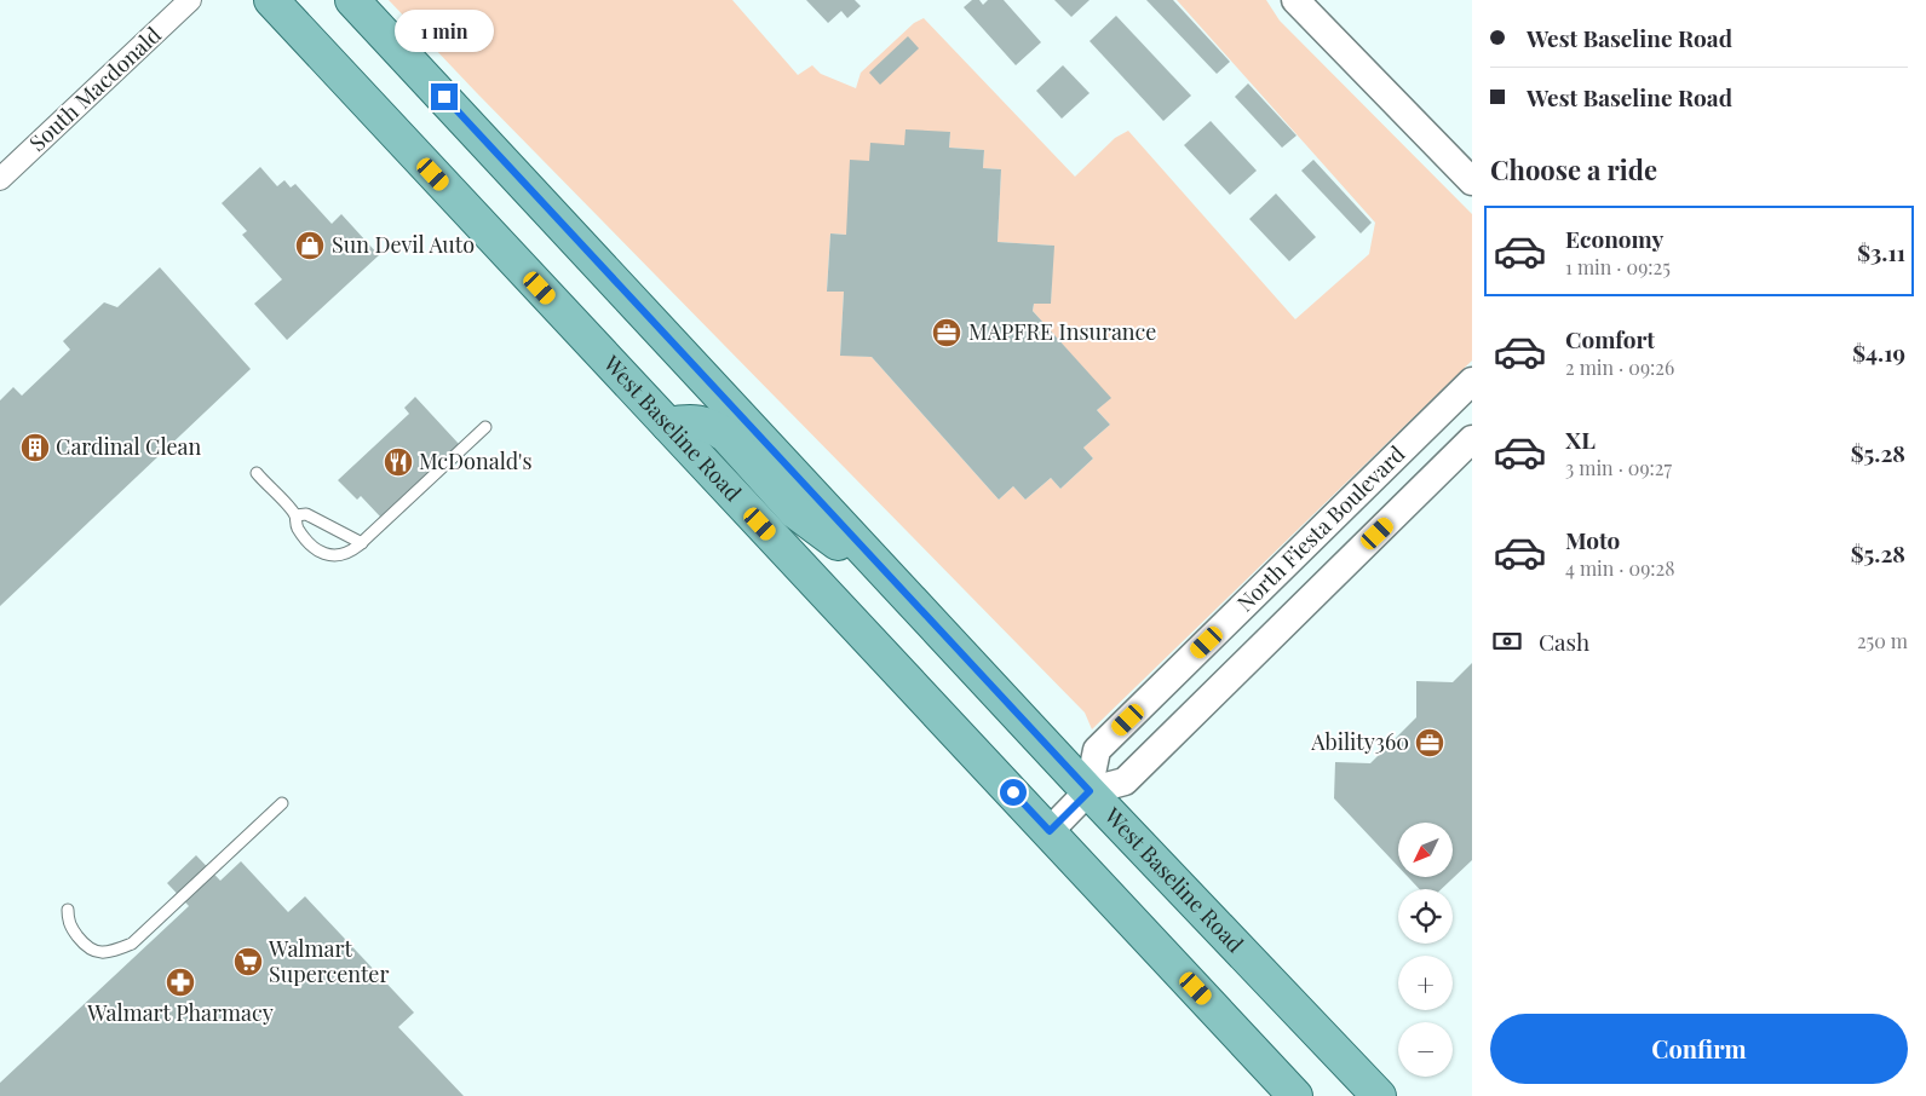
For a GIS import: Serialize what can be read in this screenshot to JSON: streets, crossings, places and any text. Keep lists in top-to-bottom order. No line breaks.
{"streets":{"main road":["West Baseline Road"],"street":["South Macdonald","North Fiesta Boulevard"]},"crossings":[["West Baseline Road","North Fiesta Boulevard"]],"places":{"shop":["Sun Devil Auto"],"office":["MAPFRE Insurance","Ability360"],"building":["Cardinal Clean"],"restaurant":["McDonald's"],"supermarket":["Walmart Supercenter"],"pharmacy":["Walmart Pharmacy"]},"north":"bottom left","page":{"banner":["West Baseline Road","West Baseline Road"],"bubble":"1 min","heading":"Choose a ride","list":[{"name":"Economy","note":"1 min · 09:25","value":"$3.11"},{"name":"Comfort","note":"2 min · 09:26","value":"$4.19"},{"name":"XL","note":"3 min · 09:27","value":"$5.28"},{"name":"Moto","note":"4 min · 09:28","value":"$5.28"}],"pay":["Cash","250 m"],"map_buttons":["+","−"],"buttons":"Confirm"}}
